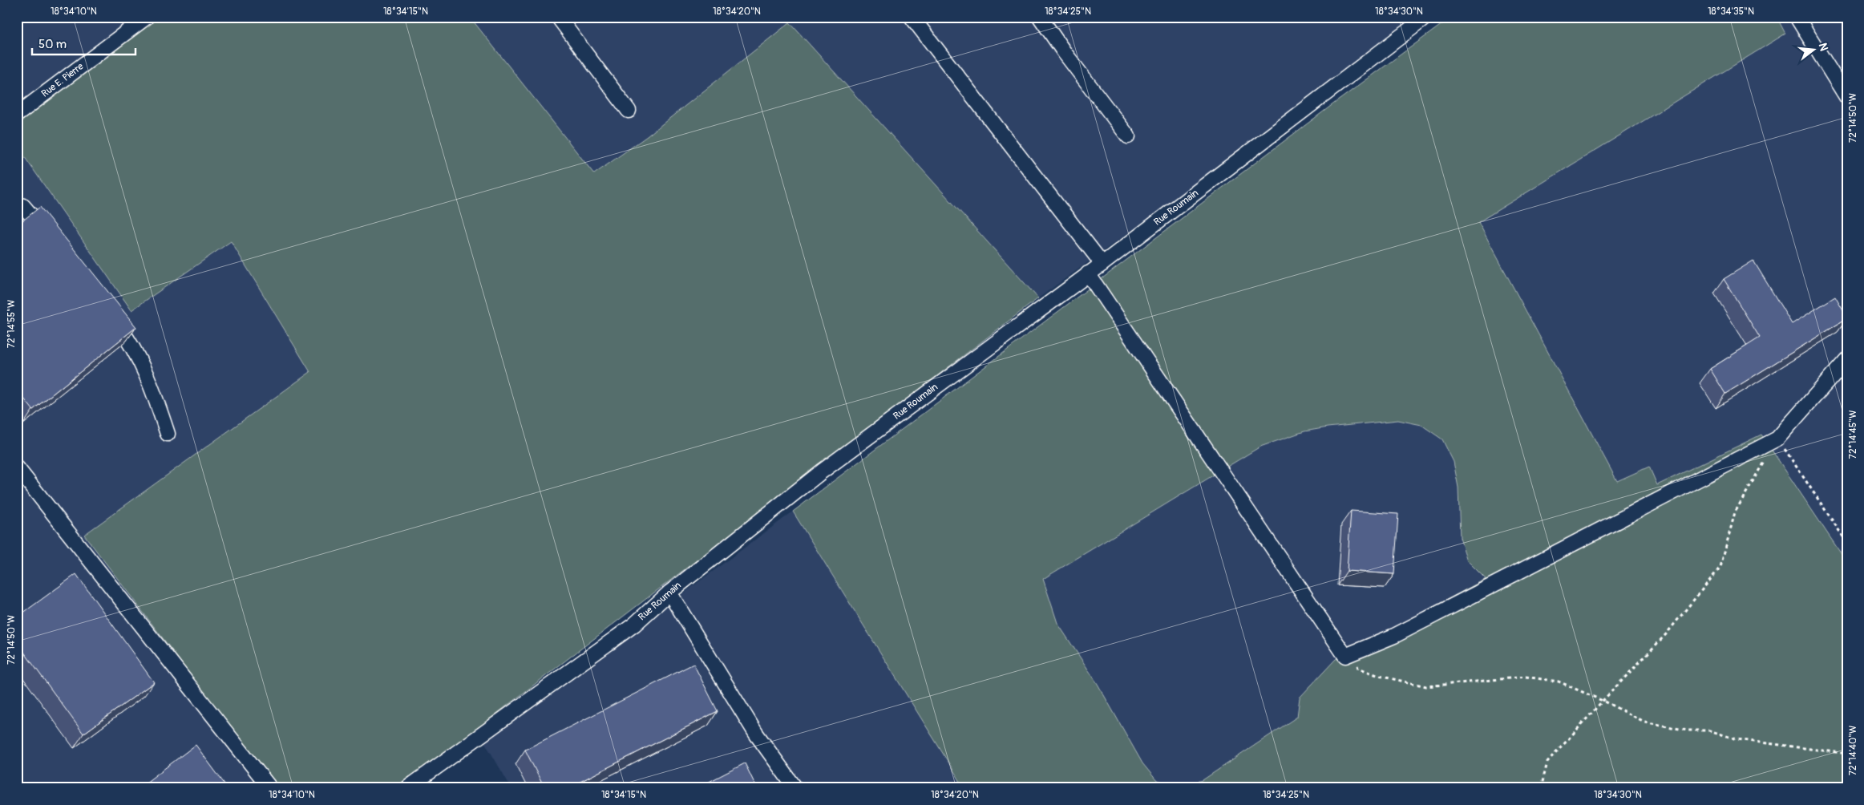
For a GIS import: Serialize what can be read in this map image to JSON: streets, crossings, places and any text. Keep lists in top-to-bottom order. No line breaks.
{"streets":{"street":["Rue E. Pierre","Rue Roumain"]},"scale_bar":"50 m","north":"right","coordinates":["18°34'10\"N","18°34'15\"N","18°34'20\"N","18°34'25\"N","18°34'30\"N","18°34'35\"N","72°14'50\"W","72°14'55\"W","72°14'45\"W","72°14'40\"W"]}
